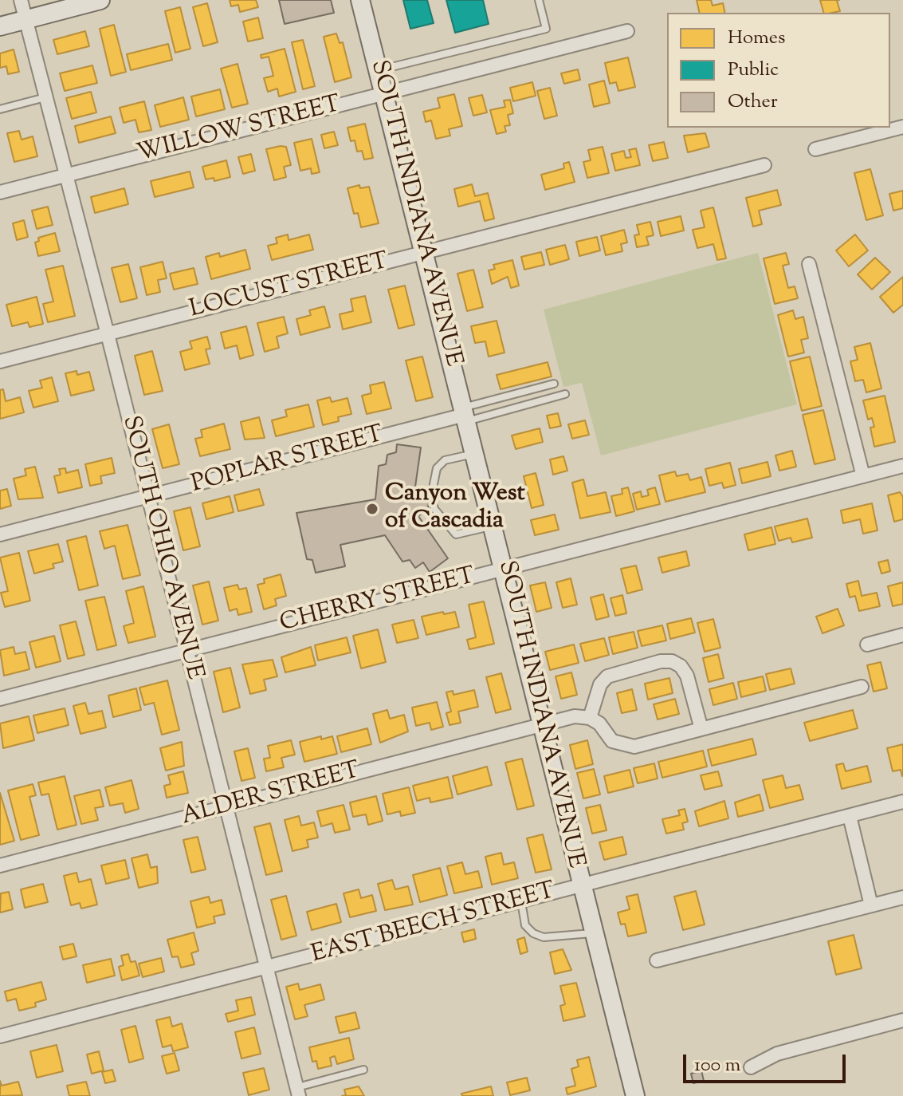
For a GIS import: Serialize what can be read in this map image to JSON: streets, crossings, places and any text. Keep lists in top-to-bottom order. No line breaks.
{"streets":{"main road":["SOUTH INDIANA AVENUE"],"street":["WILLOW STREET","LOCUST STREET","POPLAR STREET","SOUTH OHIO AVENUE","CHERRY STREET","ALDER STREET","EAST BEECH STREET"]},"crossings":[["WILLOW STREET","SOUTH INDIANA AVENUE"],["WILLOW STREET","SOUTH OHIO AVENUE"],["SOUTH INDIANA AVENUE","LOCUST STREET"],["SOUTH INDIANA AVENUE","POPLAR STREET"],["SOUTH INDIANA AVENUE","CHERRY STREET"],["SOUTH INDIANA AVENUE","ALDER STREET"],["SOUTH INDIANA AVENUE","EAST BEECH STREET"],["LOCUST STREET","SOUTH OHIO AVENUE"],["POPLAR STREET","SOUTH OHIO AVENUE"],["SOUTH OHIO AVENUE","CHERRY STREET"],["SOUTH OHIO AVENUE","ALDER STREET"],["SOUTH OHIO AVENUE","EAST BEECH STREET"]],"places":["Canyon West of Cascadia"],"legend":["Homes","Public","Other"],"scale_bar":"100 m"}
